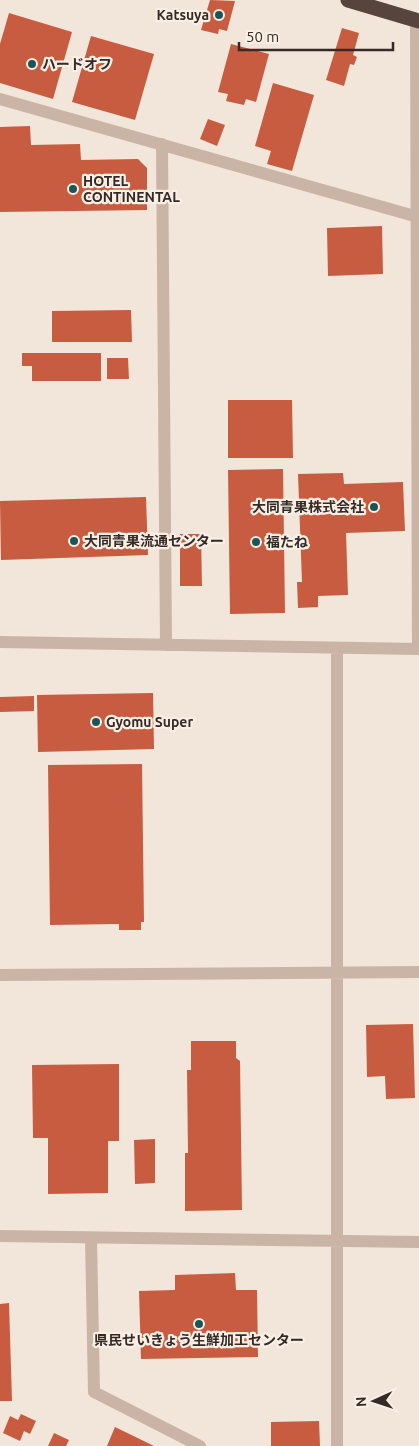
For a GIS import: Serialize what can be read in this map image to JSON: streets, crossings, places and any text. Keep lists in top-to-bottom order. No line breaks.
{"places":["Katsuya","ハードオフ","HOTEL CONTINENTAL","大同青果株式会社","大同青果流通センター","福たね","Gyomu Super","県民せいきょう生鮮加工センター"],"scale_bar":"50 m","north":"left"}
